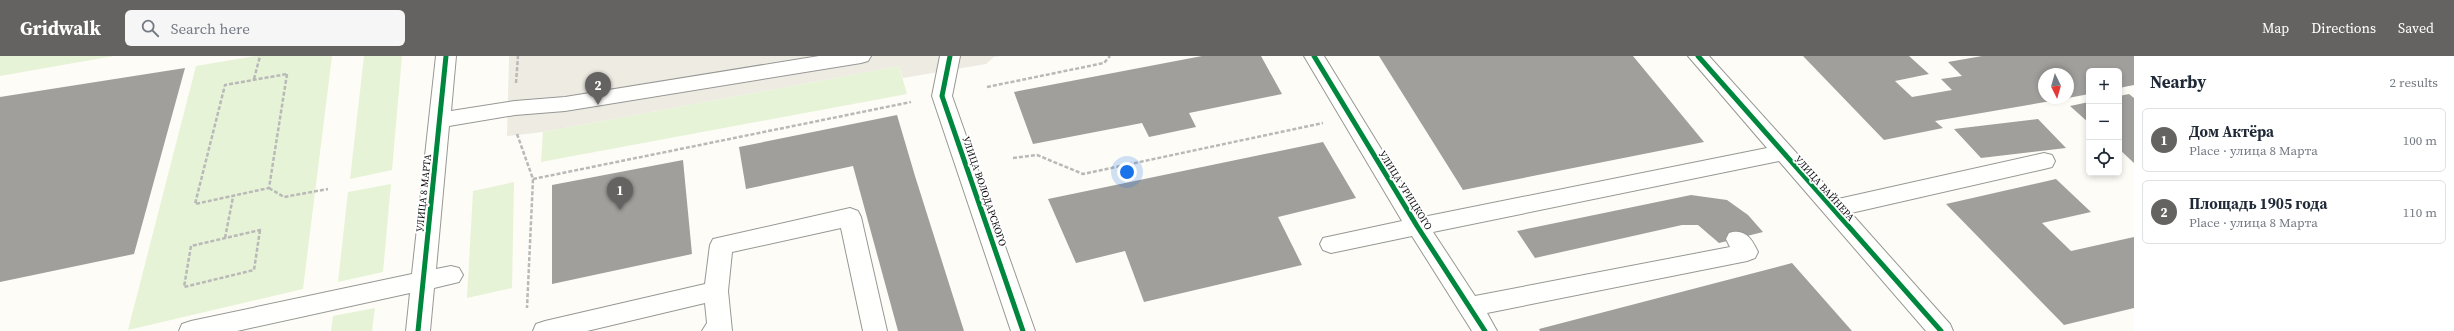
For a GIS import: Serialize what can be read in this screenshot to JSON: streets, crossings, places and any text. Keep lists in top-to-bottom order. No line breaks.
{"streets":{"street":["УЛИЦА ВАЙНЕРА","УЛИЦА УРИЦКОГО","УЛИЦА ВОЛОДАРСКОГО","УЛИЦА 8 МАРТА"]},"north":"bottom","page":{"header":"Gridwalk","search":"Search here","nav":["Map","Directions","Saved"],"heading":["Nearby","2 results"],"map_buttons":["+","−"],"pins":["2","1"],"list":[{"mark":"1","name":"Дом Актёра","note":"Place · улица 8 Марта","value":"100 m"},{"mark":"2","name":"Площадь 1905 года","note":"Place · улица 8 Марта","value":"110 m"}]}}
